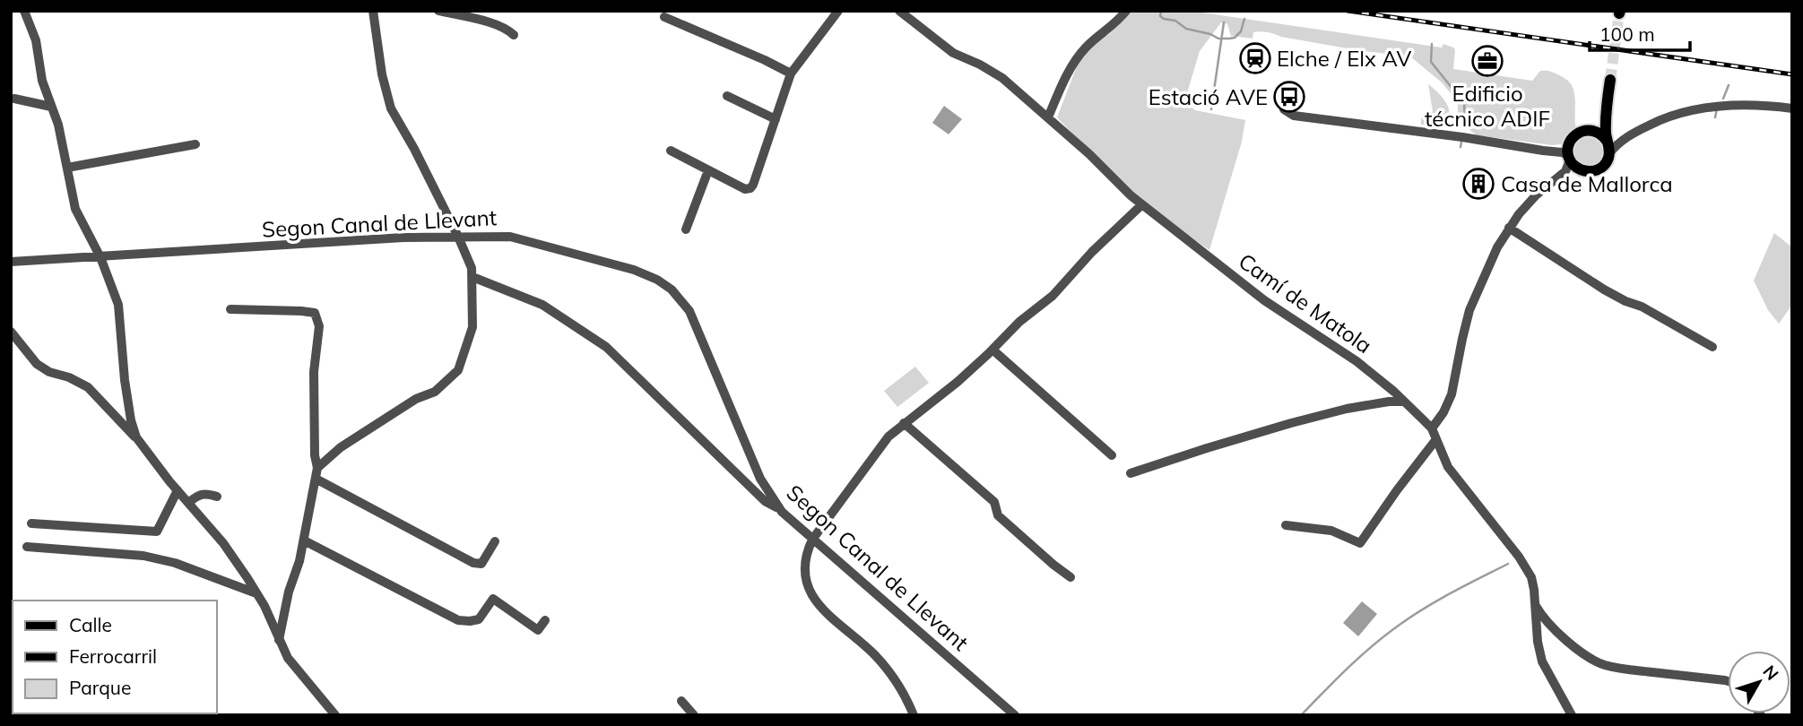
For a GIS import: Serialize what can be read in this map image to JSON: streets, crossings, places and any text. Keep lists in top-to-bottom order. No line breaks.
{"streets":{"street":["Segon Canal de Llevant","Camí de Matola"]},"places":{"station":["Elche / Elx AV"],"office":["Edificio técnico ADIF"],"bus stop":["Estació AVE"],"building":["Casa de Mallorca"]},"legend":["Calle","Ferrocarril","Parque"],"scale_bar":"100 m","north":"top right"}
